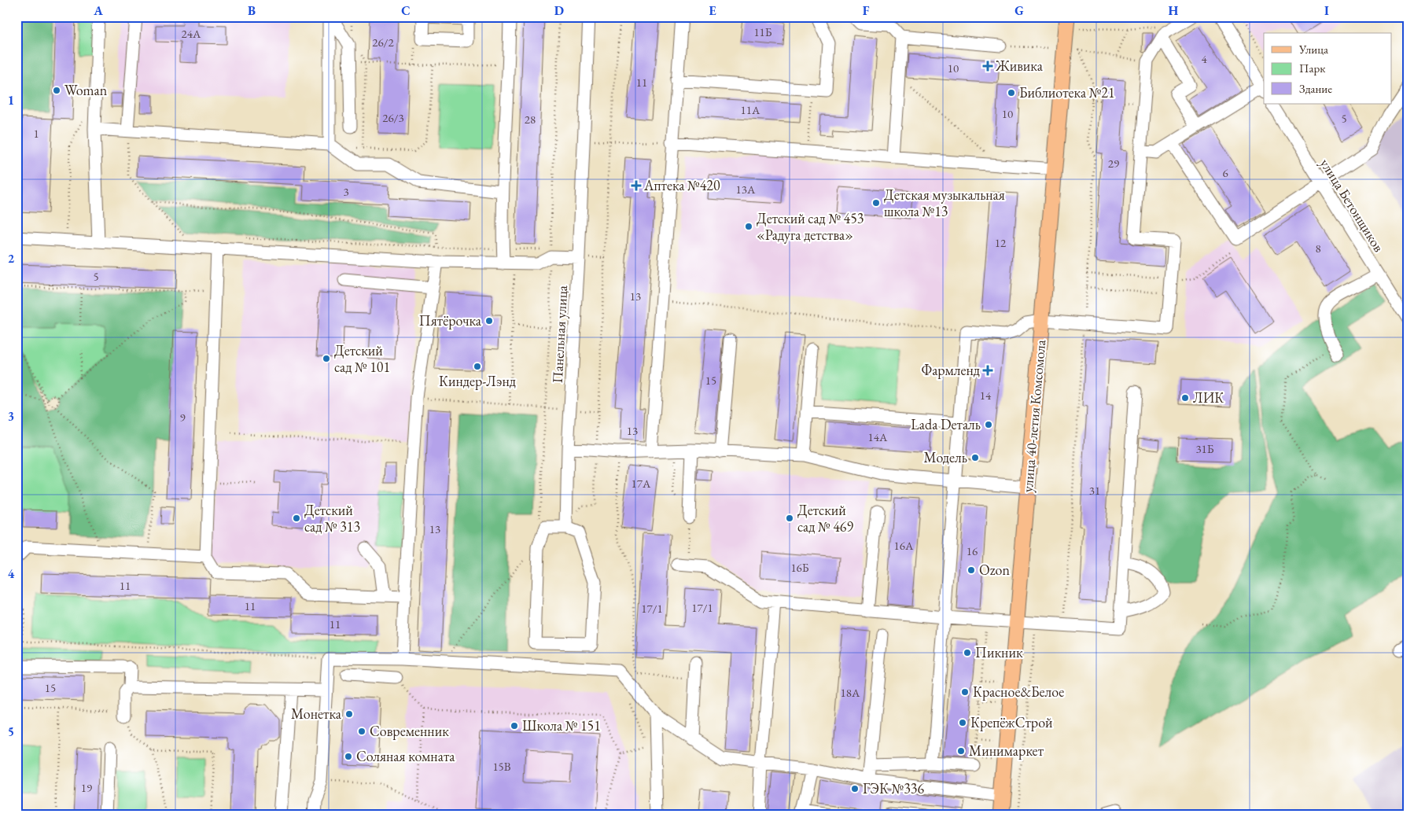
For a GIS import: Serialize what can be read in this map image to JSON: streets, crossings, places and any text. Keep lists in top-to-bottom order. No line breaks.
{"streets":{"main road":["улица 40-летия Комсомола"],"street":["улица Бетонщиков","Панельная улица"]},"places":{"health":["Живика","Аптека №420","Фармленд"],"other":["Woman","Библиотека №21","Детская музыкальная школа №13","Детский сад № 453 «Радуга детства»","Пятёрочка","Детский сад № 101","Киндер-Лэнд","ЛИК","Lada Dеталь","Модель","Детский сад № 313","Детский сад № 469","Ozon","Пикник","Красное&Белое","Монетка","КрепёжСтрой","Школа № 151","Современник","Минимаркет","Соляная комната","ГЭК №336"]},"house_numbers":["11Б","24А","26/2","4","10","11","11А","10","26/3","5","28","1","29","6","13А","3","12","8","5","13","15","14","9","13","14А","31Б","17А","31","13","16А","16","16Б","11","11","17/1","17/1","11","15","18А","15В","19"],"legend":["Улица","Парк","Здание"],"grid":{"columns":["A","B","C","D","E","F","G","H","I"],"rows":["1","2","3","4","5"]}}
